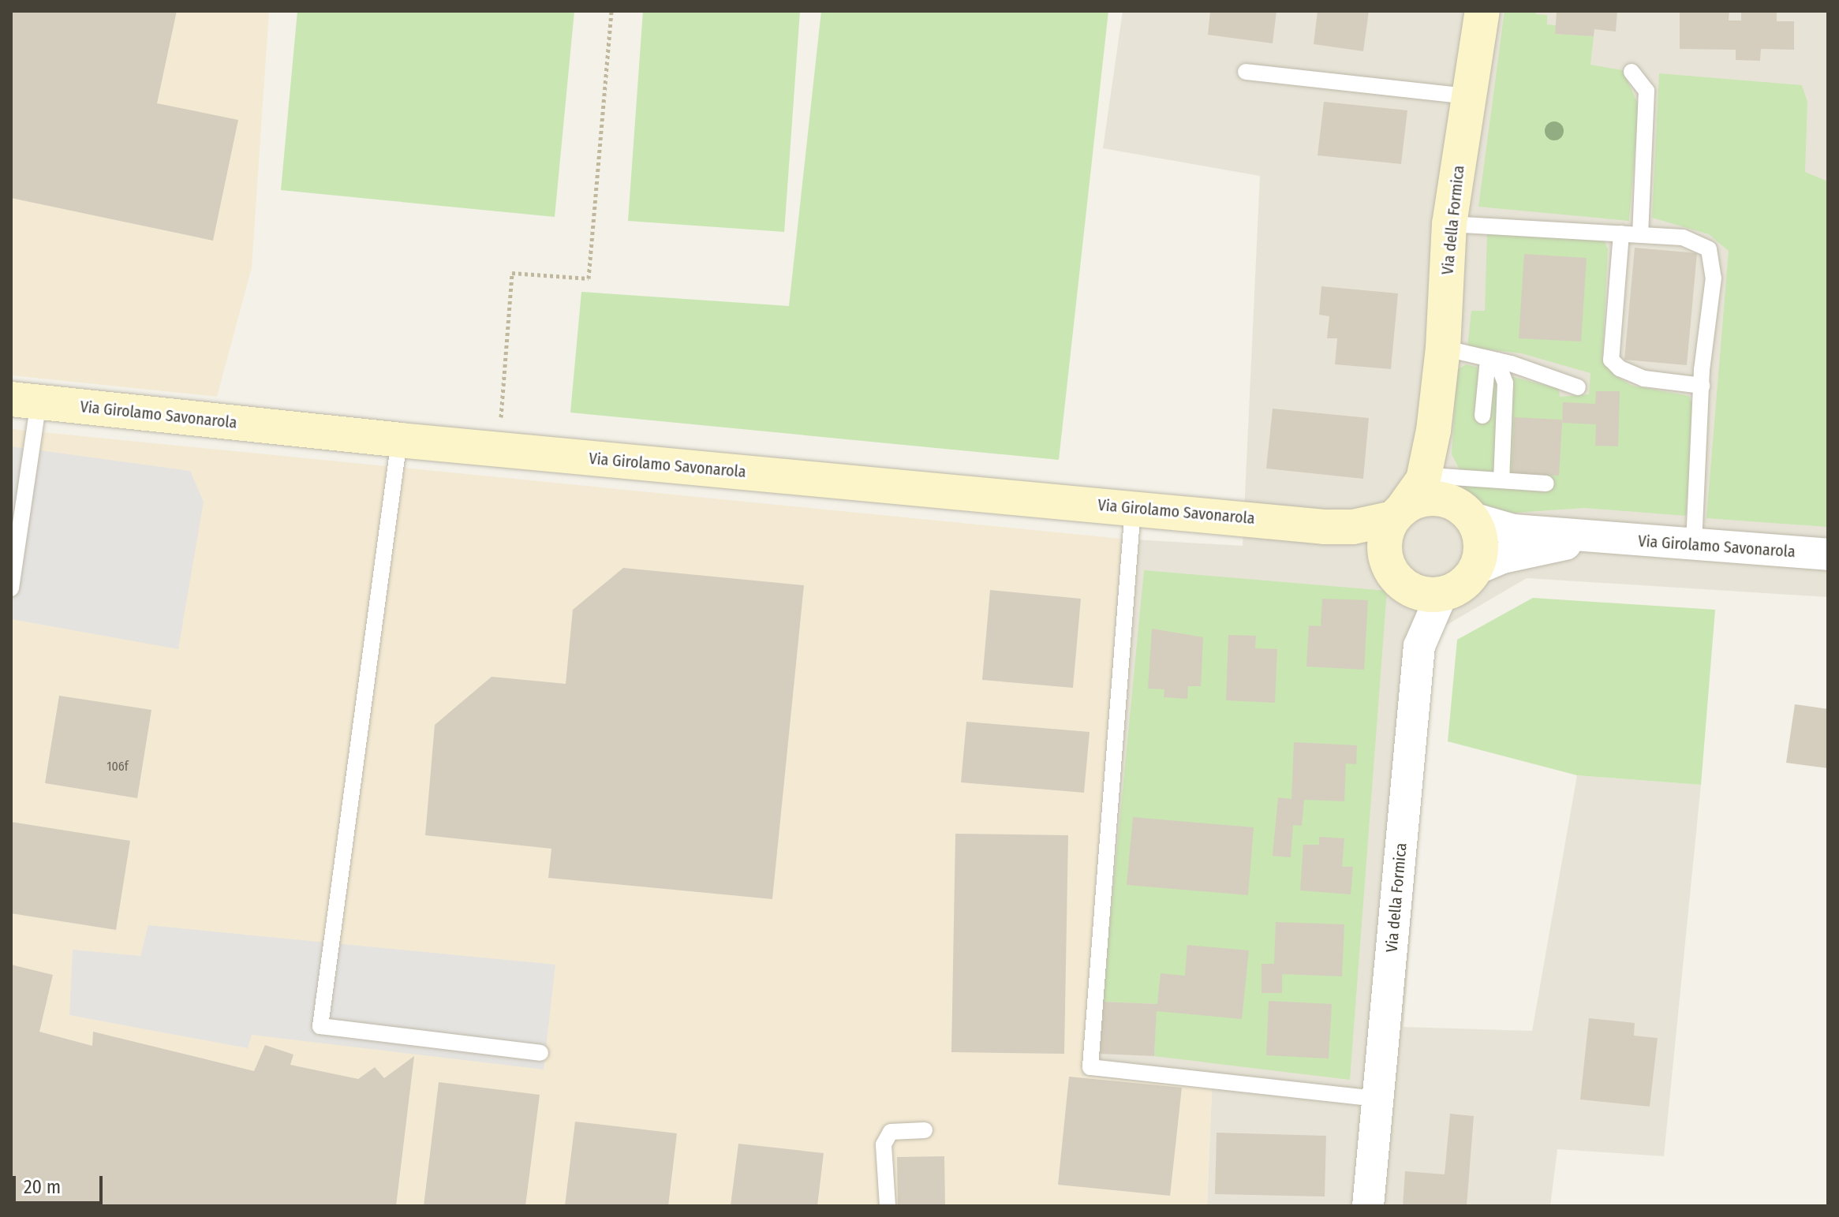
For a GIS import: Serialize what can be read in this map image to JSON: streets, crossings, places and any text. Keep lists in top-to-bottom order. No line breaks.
{"streets":{"street":["Via della Formica","Via Girolamo Savonarola"]},"crossings":[["Via della Formica","Via Girolamo Savonarola"]],"house_numbers":["106f"],"scale_bar":"20 m"}
